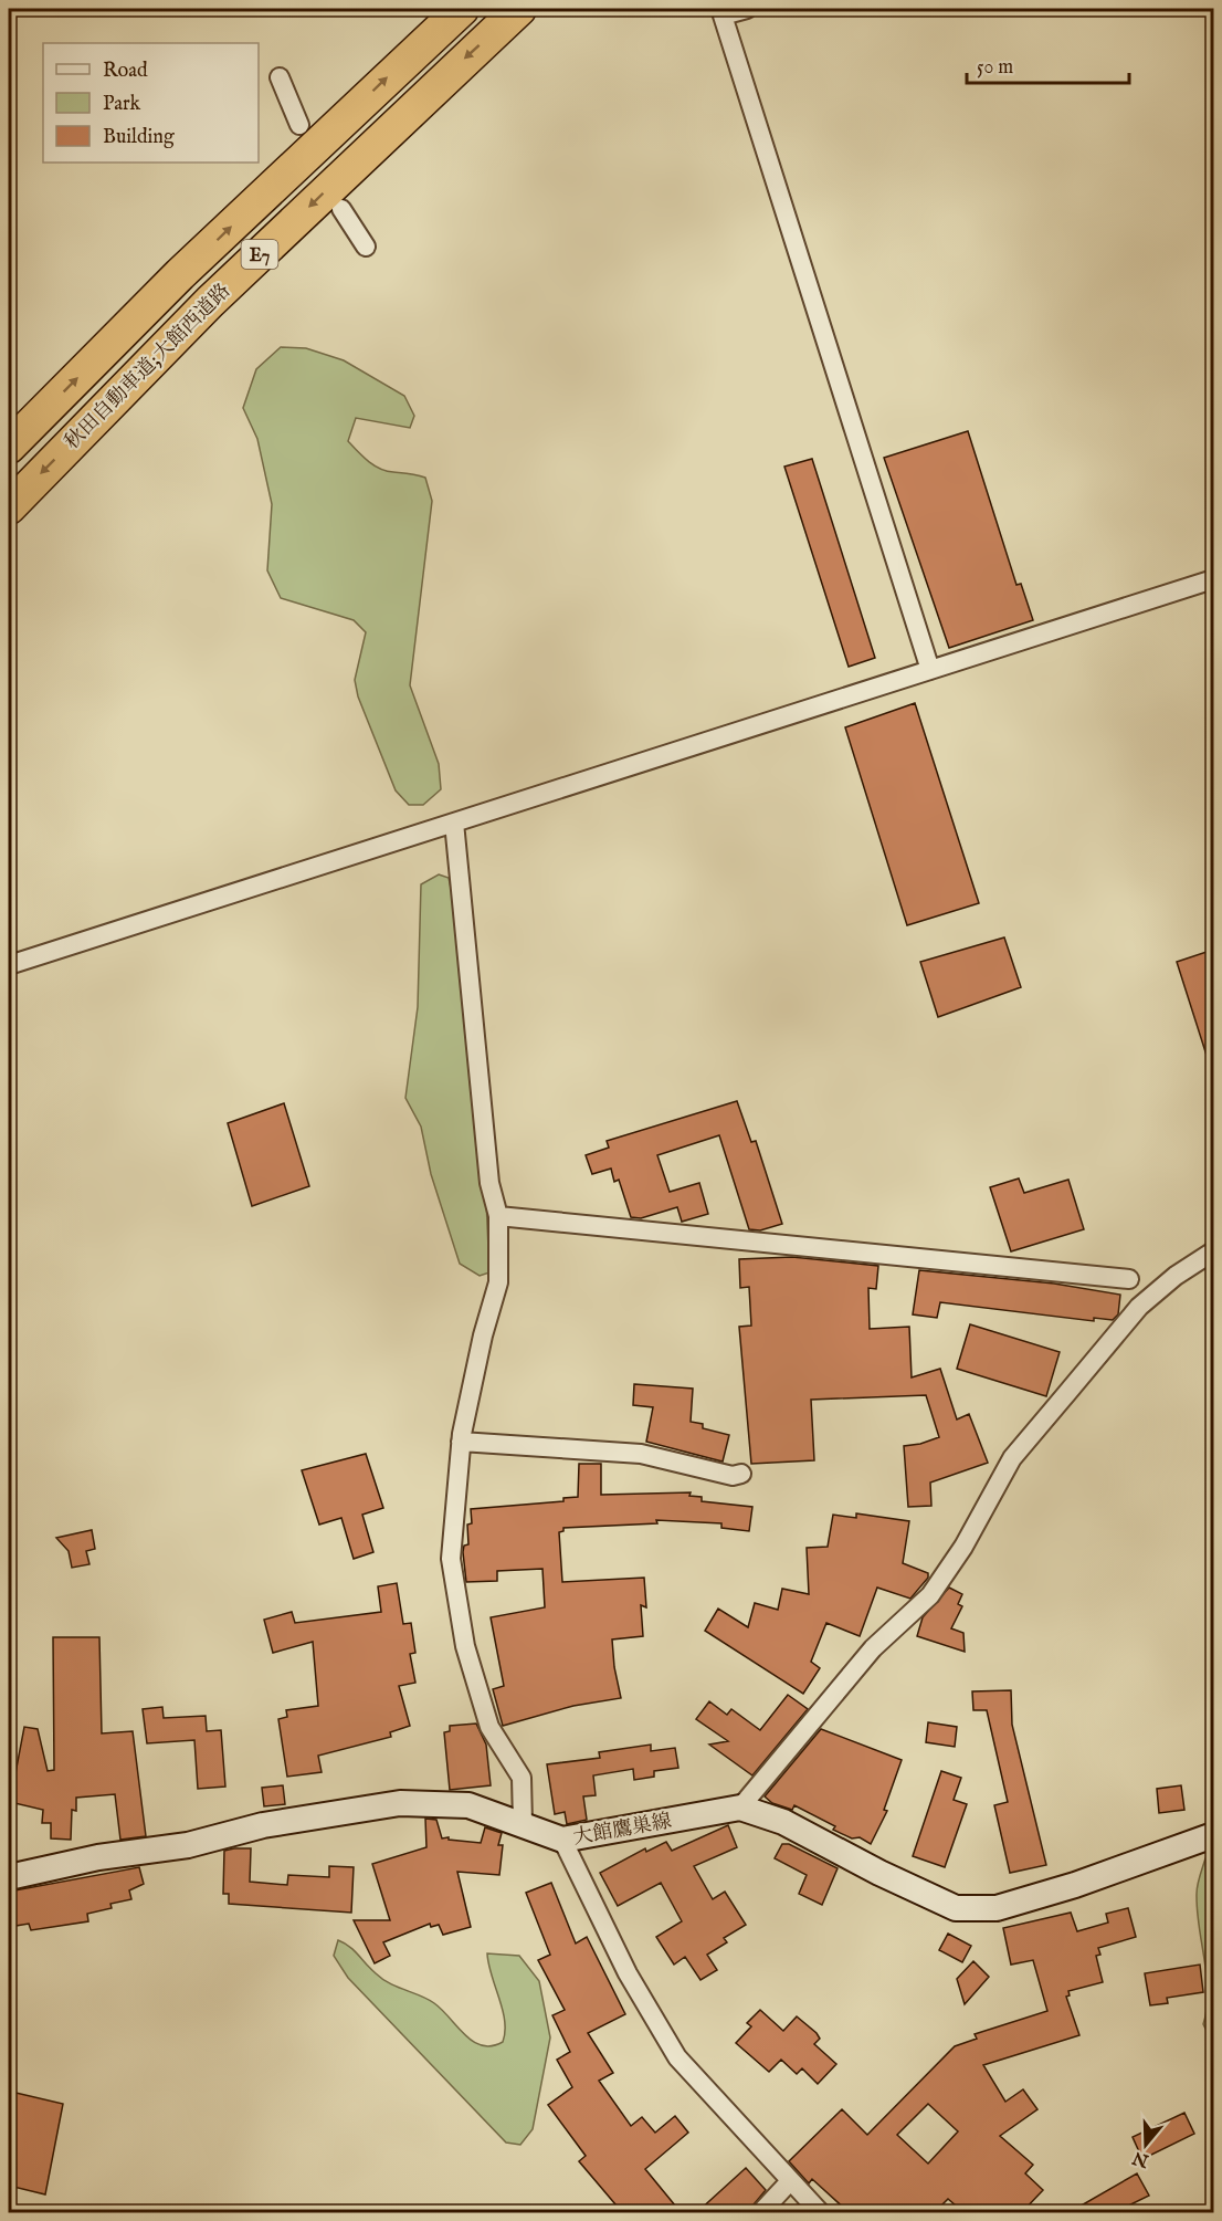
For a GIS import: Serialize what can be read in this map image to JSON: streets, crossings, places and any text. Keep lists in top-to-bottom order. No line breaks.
{"streets":{"highway":["E7","秋田自動車道;大館西道路"],"main road":["大館鷹巣線"]},"legend":["Road","Park","Building"],"scale_bar":"50 m","north":"bottom"}
